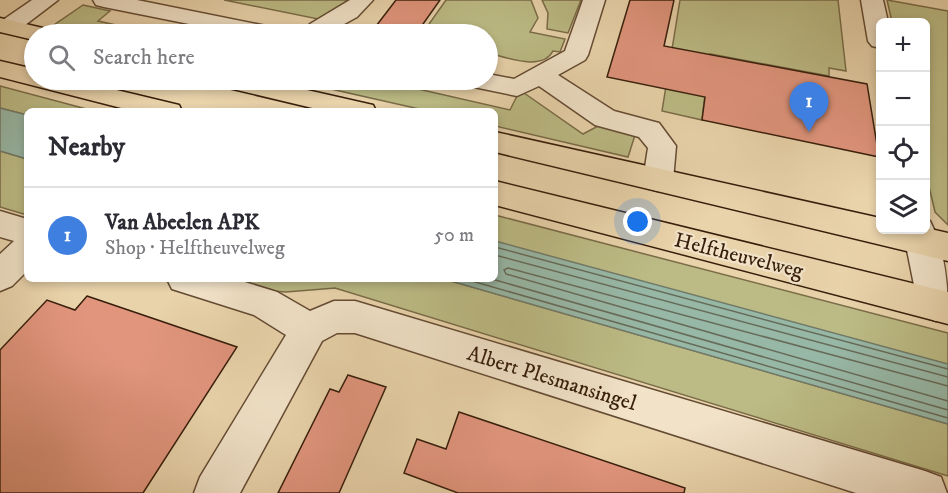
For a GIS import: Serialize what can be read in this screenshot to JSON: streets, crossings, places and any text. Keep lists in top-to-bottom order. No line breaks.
{"streets":{"main road":["Helftheuvelweg"],"street":["Albert Plesmansingel"]},"page":{"map_buttons":["+","−"],"search":"Search here","pins":"1","heading":"Nearby","list":[{"mark":"1","name":"Van Abeelen APK","note":"Shop · Helftheuvelweg","value":"50 m"}]}}
